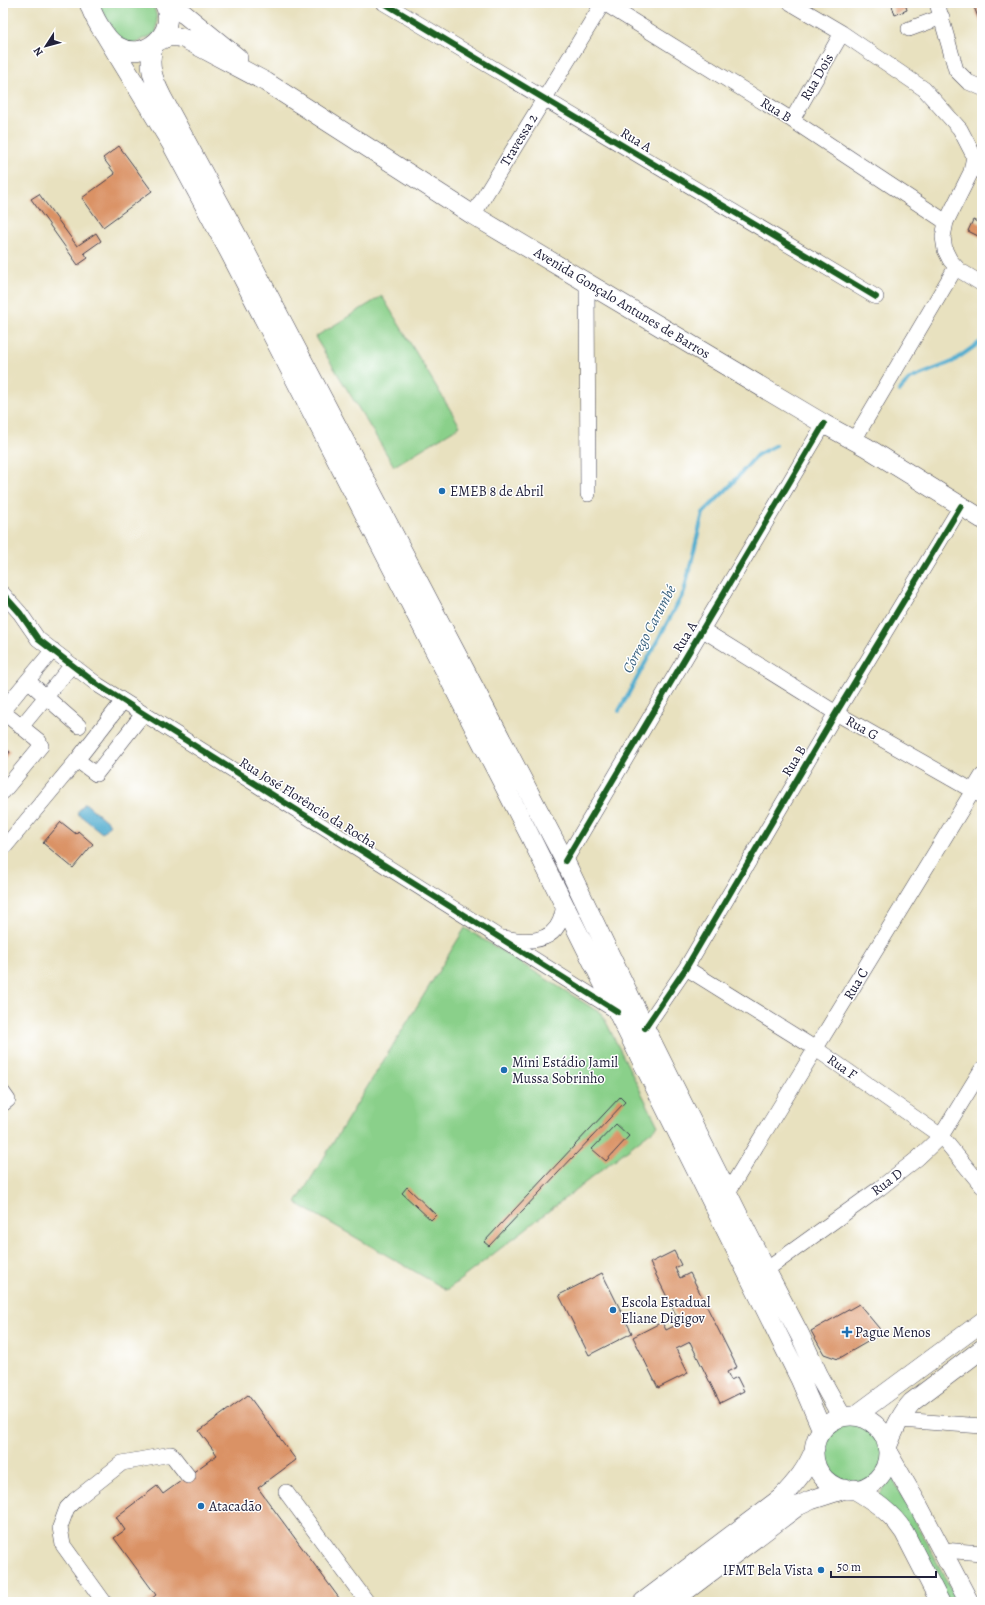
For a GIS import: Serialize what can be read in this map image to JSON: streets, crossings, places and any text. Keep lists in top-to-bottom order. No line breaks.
{"streets":{"main road":["Avenida Gonçalo Antunes de Barros"],"street":["Rua Dois","Rua B","Travessa 2","Rua A","Rua G","Rua José Florêncio da Rocha","Rua C","Rua F","Rua D"]},"crossings":[["Rua Dois","Rua B"],["Rua B","Travessa 2"],["Rua B","Avenida Gonçalo Antunes de Barros"],["Rua B","Rua G"],["Rua B","Rua F"],["Travessa 2","Rua A"],["Travessa 2","Avenida Gonçalo Antunes de Barros"],["Rua A","Avenida Gonçalo Antunes de Barros"],["Rua A","Rua G"],["Rua G","Rua C"],["Rua C","Rua F"],["Rua F","Rua D"]],"water":["Córrego Carumbé"],"places":{"other":["EMEB 8 de Abril","Mini Estádio Jamil Mussa Sobrinho","Escola Estadual Eliane Digigov","Atacadão","IFMT Bela Vista"],"health":["Pague Menos"]},"scale_bar":"50 m","north":"bottom left"}
